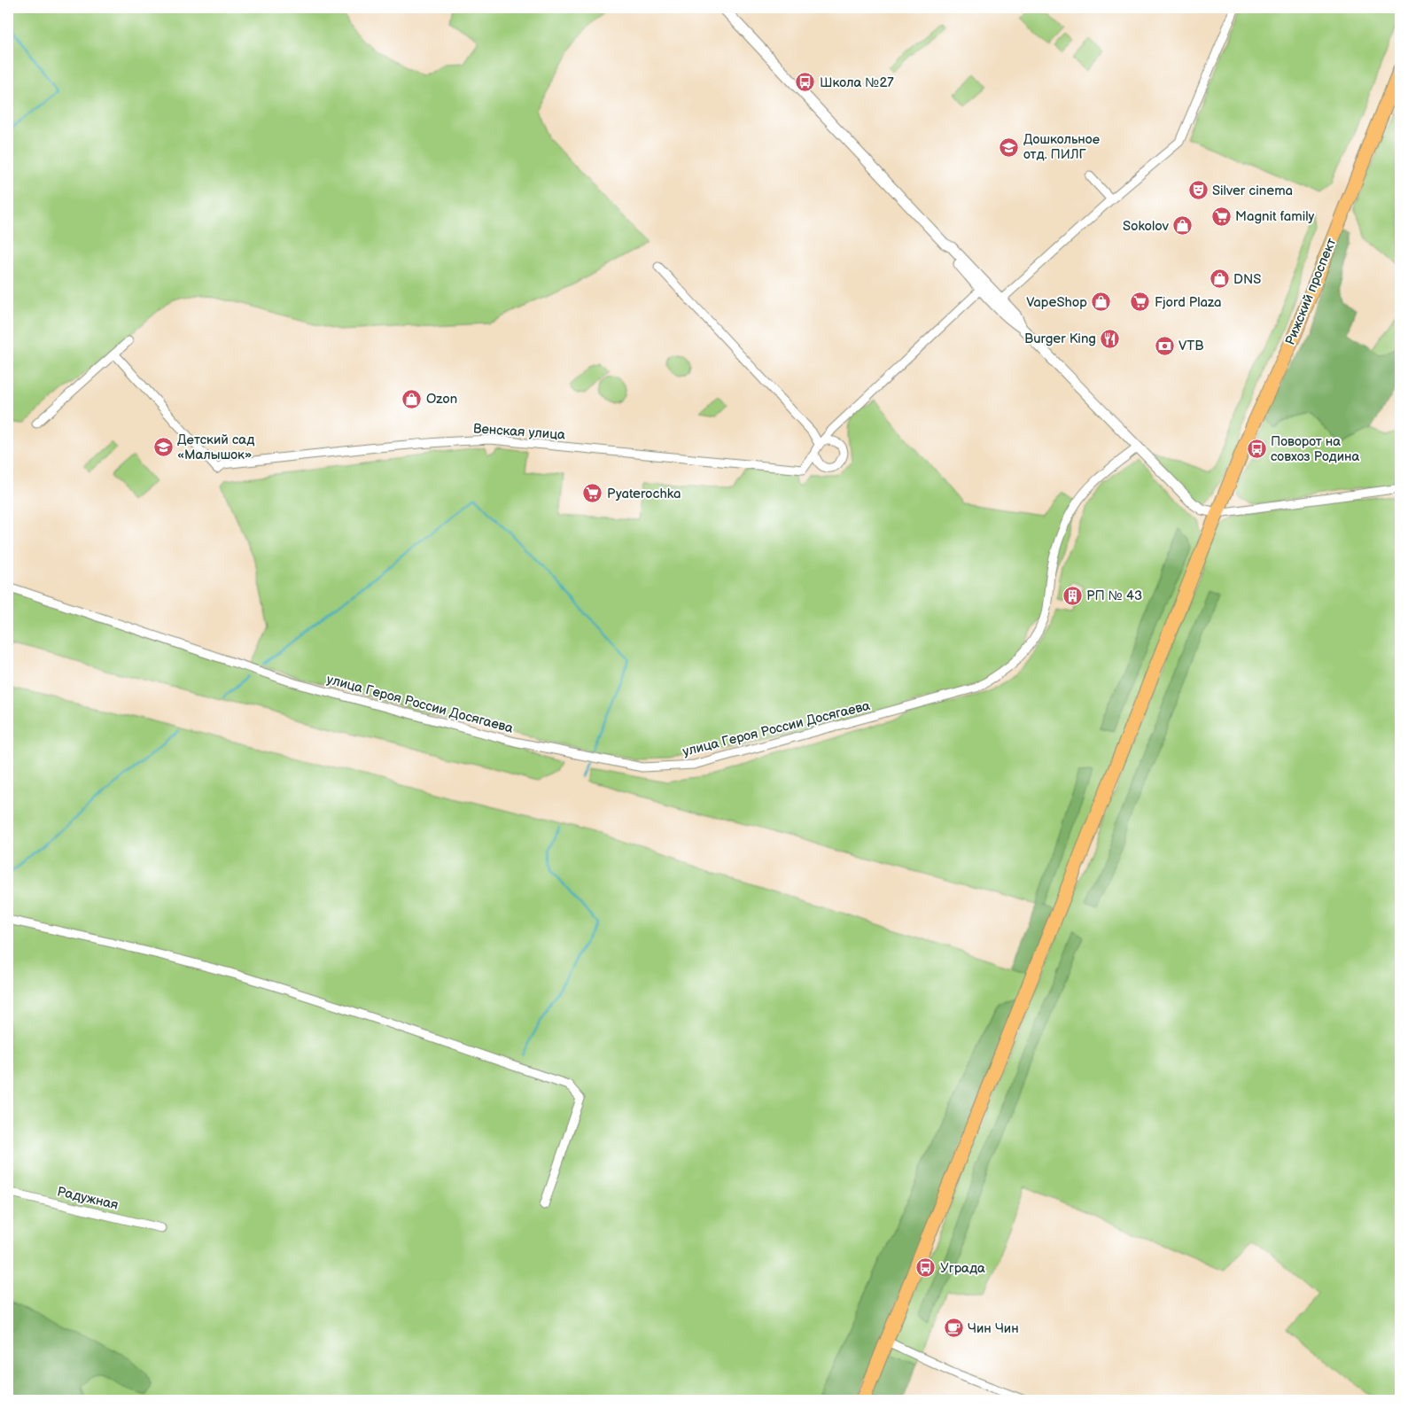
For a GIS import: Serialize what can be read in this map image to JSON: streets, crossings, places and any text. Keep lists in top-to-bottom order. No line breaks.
{"streets":{"highway":["Рижский проспект"],"street":["Венская улица","улица Героя России Досягаева","Радужная"]},"places":{"bus stop":["Школа №27","Поворот на совхоз Родина","Уграда"],"school or university":["Дошкольное отд. ПИЛГ","Детский сад «Малышок»"],"theatre":["Silver cinema"],"supermarket":["Magnit family","Fjord Plaza","Pyaterochka"],"shop":["Sokolov","DNS","VapeShop","Ozon"],"restaurant":["Burger King"],"bank":["VTB"],"building":["РП № 43"],"cafe":["Чин Чин"]}}
